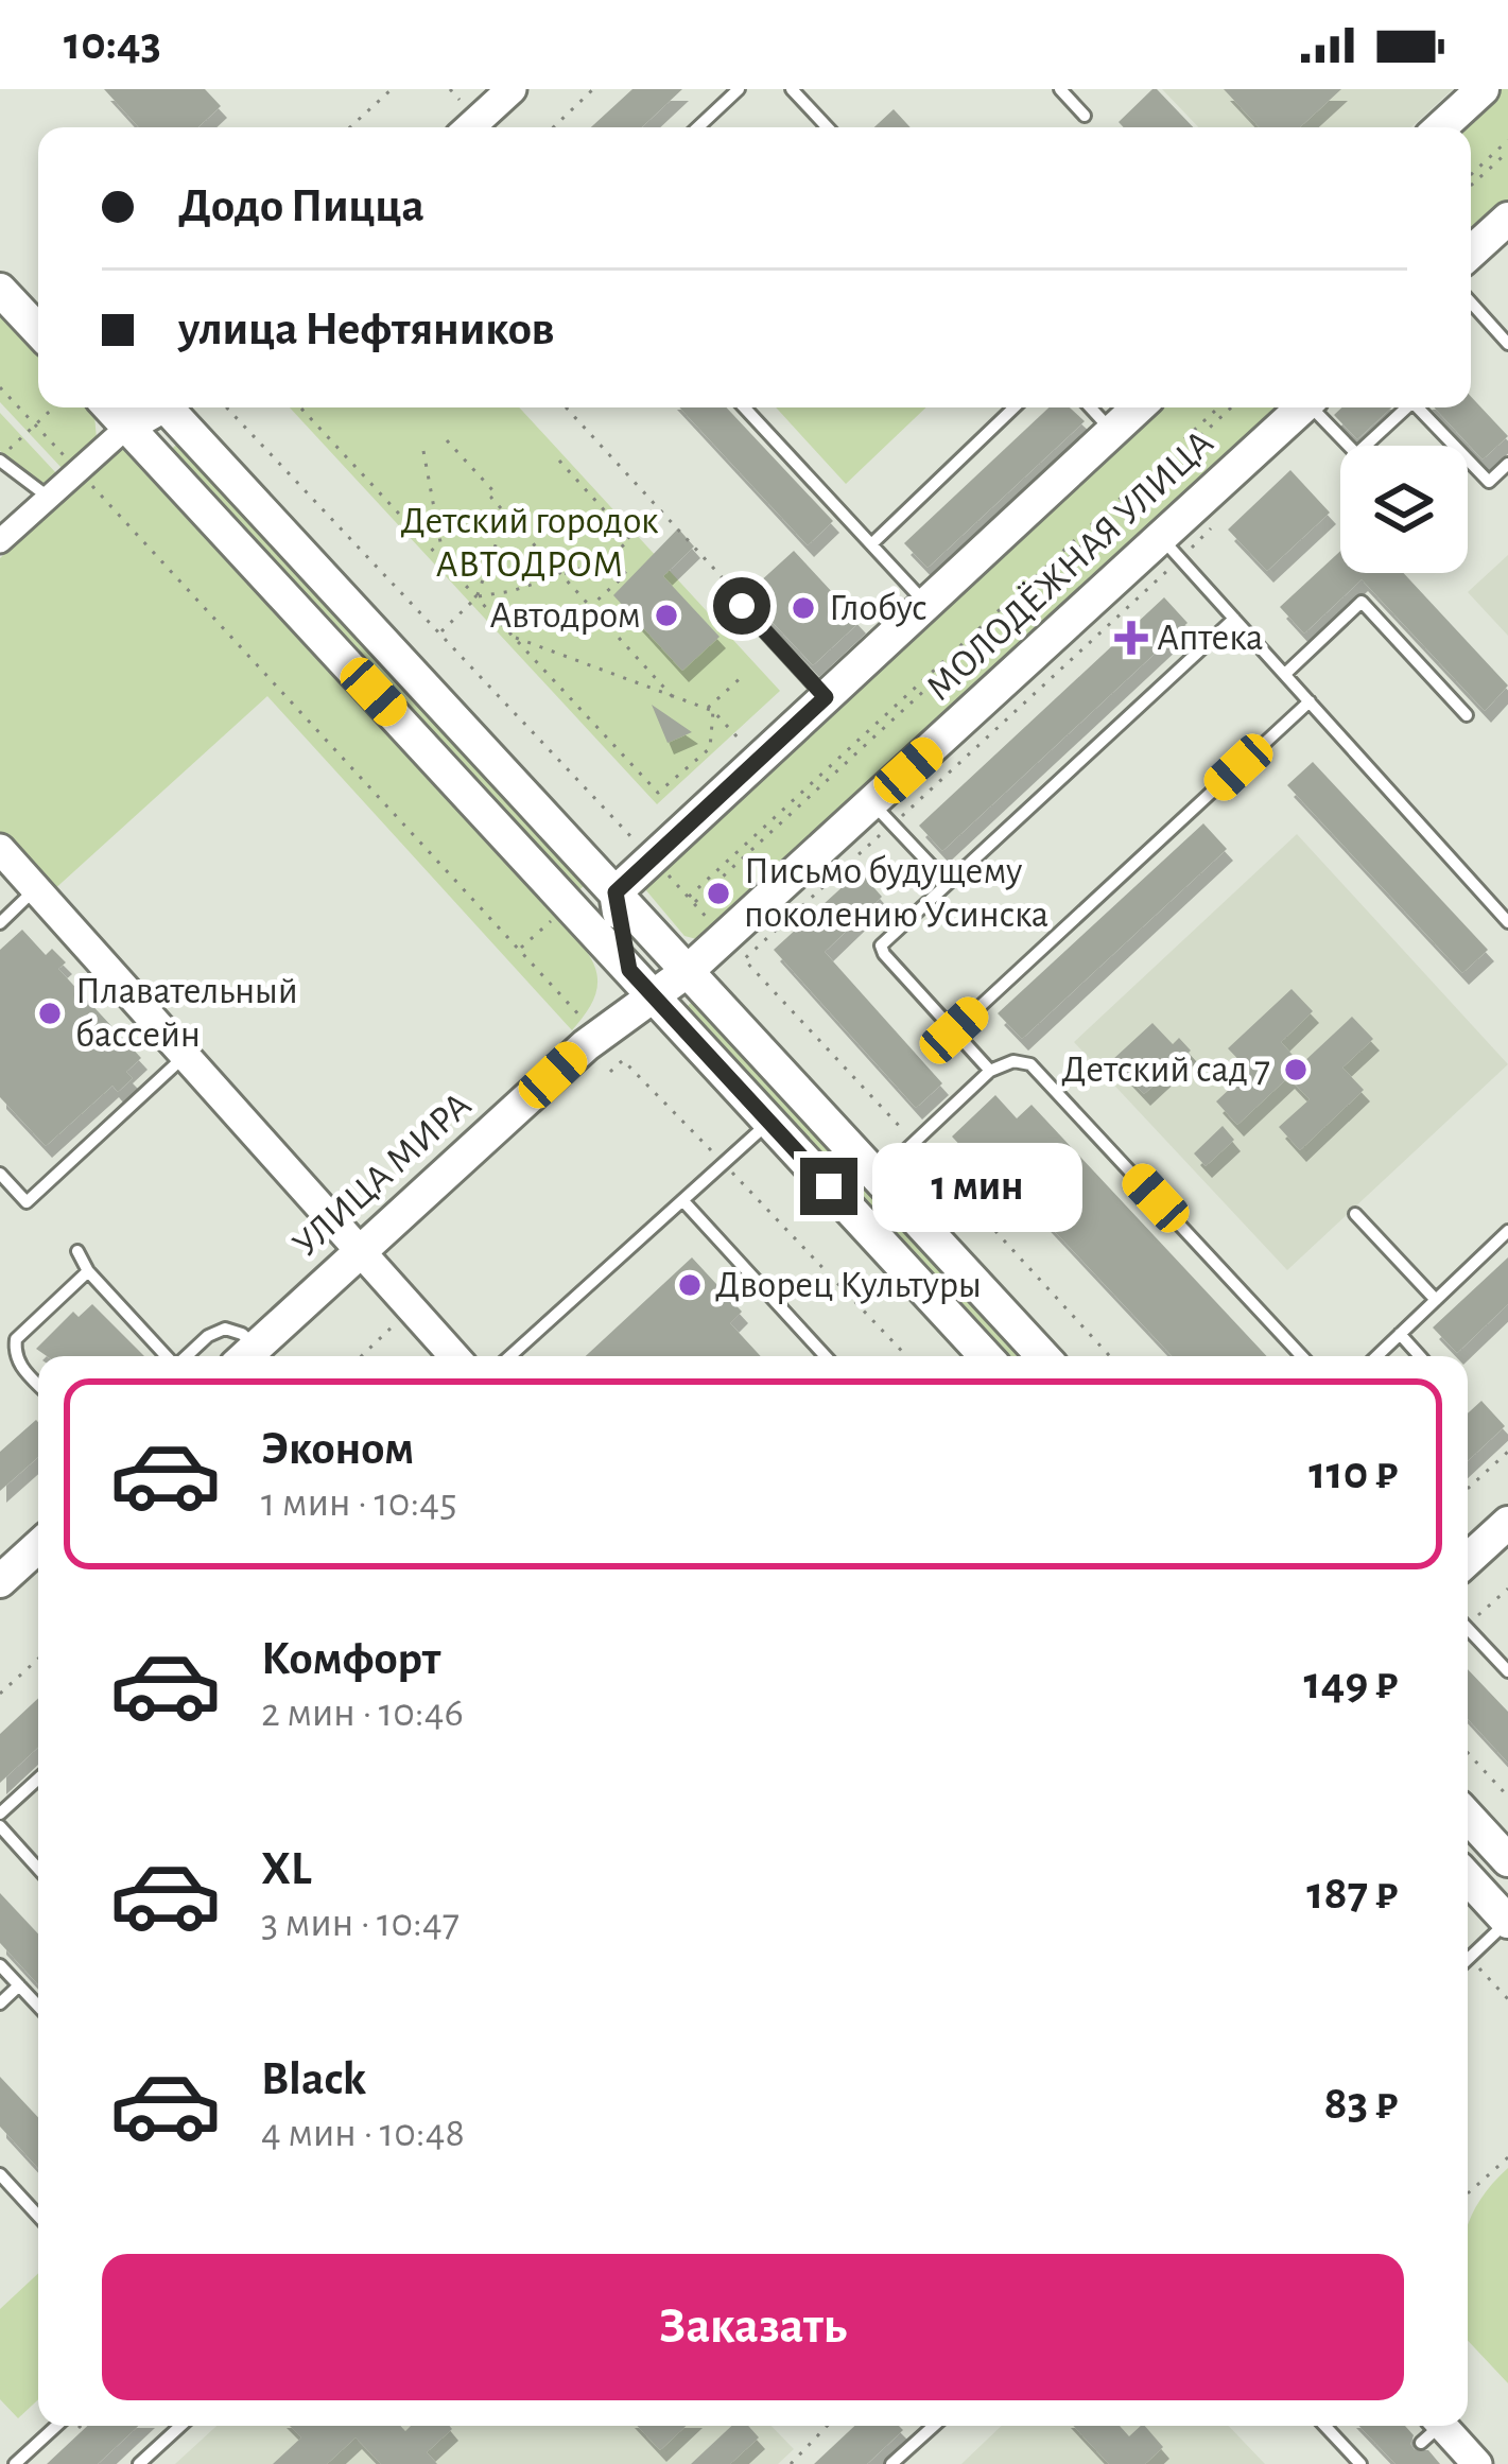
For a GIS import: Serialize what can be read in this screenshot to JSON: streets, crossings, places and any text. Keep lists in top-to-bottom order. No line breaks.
{"streets":{"main road":["МОЛОДЁЖНАЯ УЛИЦА","УЛИЦА МИРА"]},"crossings":[["МОЛОДЁЖНАЯ УЛИЦА","УЛИЦА МИРА"]],"parks":["Детский городок АВТОДРОМ"],"places":{"other":["Глобус","Автодром","Письмо будущему поколению Усинска","Плавательный бассейн","Детский сад 7","Дворец Культуры"],"health":["Аптека"]},"page":{"status":"10:43","banner":["Додо Пицца","улица Нефтяников"],"bubble":"1 мин","list":[{"name":"Эконом","note":"1 мин · 10:45","value":"110 ₽"},{"name":"Комфорт","note":"2 мин · 10:46","value":"149 ₽"},{"name":"XL","note":"3 мин · 10:47","value":"187 ₽"},{"name":"Black","note":"4 мин · 10:48","value":"83 ₽"}],"buttons":"Заказать"}}
